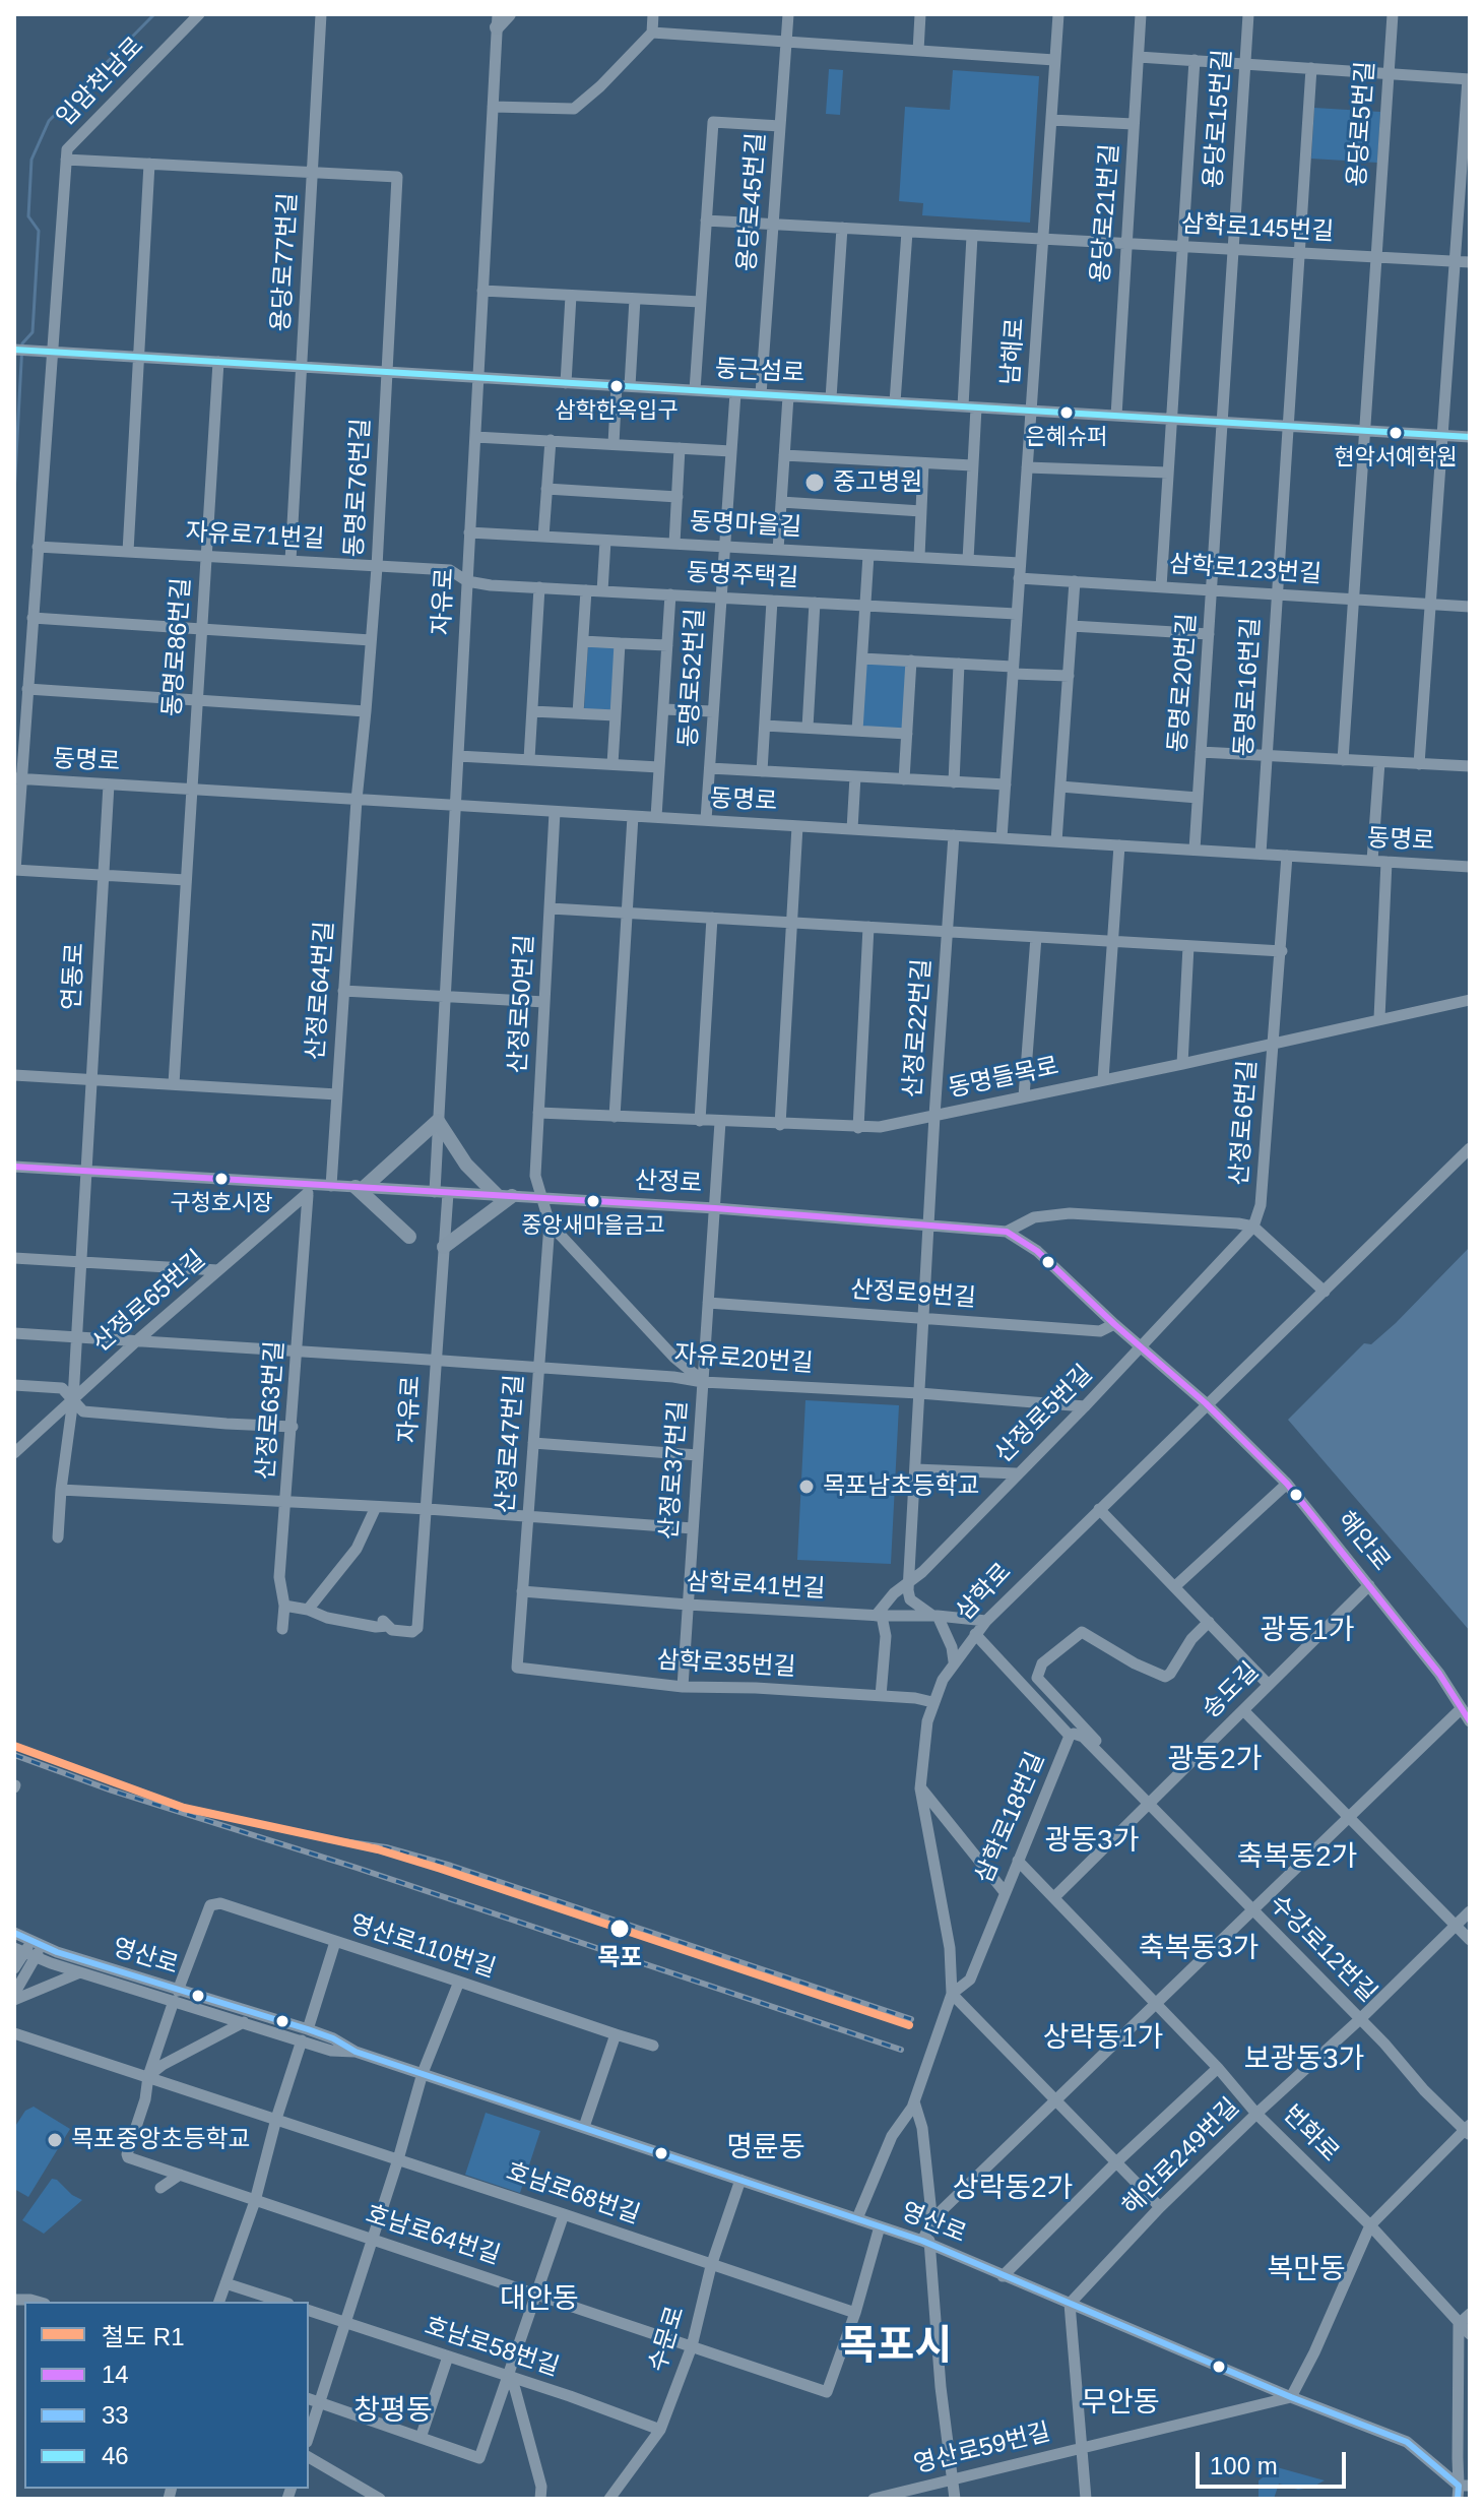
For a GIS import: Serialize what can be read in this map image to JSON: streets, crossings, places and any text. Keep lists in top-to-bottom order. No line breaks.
{"streets":{"street":["입암천남로","용당로15번길","용당로5번길","용당로45번길","용당로21번길","삼학로145번길","용당로77번길","남해로","둥근섬로","동명로76번길","동명마을길","자유로71번길","삼학로123번길","동명주택길","자유로","동명로86번길","동명로52번길","동명로20번길","동명로16번길","동명로","연동로","산정로64번길","산정로50번길","산정로22번길","동명들목로","산정로6번길","산정로","산정로9번길","산정로65번길","자유로20번길","산정로63번길","산정로5번길","산정로47번길","산정로37번길","해안로","삼학로41번길","삼학로","삼학로35번길","송도길","삼학로18번길","영산로110번길","수강로12번길","영산로","번화로","해안로249번길","호남로68번길","호남로64번길","수문로","호남로58번길","영산로59번길"]},"crossings":[["입암천남로","둥근섬로"],["입암천남로","자유로71번길"],["입암천남로","동명로"],["용당로15번길","삼학로145번길"],["용당로15번길","둥근섬로"],["용당로15번길","동명로20번길"],["용당로5번길","삼학로145번길"],["용당로5번길","둥근섬로"],["용당로5번길","삼학로123번길"],["용당로45번길","삼학로145번길"],["용당로45번길","둥근섬로"],["용당로21번길","삼학로145번길"],["용당로21번길","둥근섬로"],["삼학로145번길","남해로"],["삼학로145번길","동명로16번길"],["용당로77번길","둥근섬로"],["용당로77번길","동명로76번길"],["용당로77번길","자유로71번길"],["남해로","둥근섬로"],["남해로","동명마을길"],["남해로","삼학로123번길"],["남해로","동명주택길"],["남해로","동명로"],["둥근섬로","동명로76번길"],["둥근섬로","자유로"],["둥근섬로","동명로86번길"],["둥근섬로","동명로52번길"],["둥근섬로","동명로20번길"],["둥근섬로","동명로16번길"],["동명로76번길","자유로71번길"],["동명로76번길","동명로"],["동명로76번길","산정로64번길"],["동명마을길","자유로"],["동명마을길","동명로52번길"],["자유로71번길","동명주택길"],["자유로71번길","자유로"],["자유로71번길","동명로86번길"],["삼학로123번길","동명로20번길"],["삼학로123번길","동명로16번길"],["동명주택길","자유로"],["동명주택길","동명로52번길"],["자유로","동명로"],["자유로","산정로"],["자유로","자유로20번길"],["동명로86번길","동명로"],["동명로52번길","동명로"],["동명로20번길","동명로"],["동명로16번길","동명로"],["동명로","연동로"],["동명로","산정로64번길"],["동명로","산정로50번길"],["동명로","산정로22번길"],["동명로","산정로6번길"],["연동로","산정로"],["연동로","산정로65번길"],["연동로","자유로20번길"],["산정로64번길","산정로"],["산정로50번길","동명들목로"],["산정로50번길","산정로"],["산정로50번길","산정로47번길"],["산정로22번길","동명들목로"],["산정로22번길","산정로"],["산정로22번길","산정로9번길"],["산정로22번길","자유로20번길"],["산정로22번길","산정로5번길"],["동명들목로","산정로6번길"],["동명들목로","산정로37번길"],["산정로","산정로9번길"],["산정로","산정로65번길"],["산정로","산정로63번길"],["산정로","산정로5번길"],["산정로","산정로37번길"],["산정로","해안로"],["산정로","삼학로"],["산정로9번길","산정로37번길"],["산정로65번길","자유로20번길"],["산정로65번길","산정로63번길"],["자유로20번길","산정로63번길"],["자유로20번길","산정로5번길"],["자유로20번길","산정로47번길"],["자유로20번길","산정로37번길"],["산정로5번길","삼학로41번길"],["산정로47번길","삼학로41번길"],["산정로47번길","삼학로35번길"],["산정로37번길","삼학로41번길"],["산정로37번길","삼학로35번길"],["해안로","삼학로"],["해안로","송도길"],["삼학로41번길","삼학로"],["삼학로","삼학로35번길"],["삼학로","삼학로18번길"],["삼학로","영산로"],["송도길","수강로12번길"],["송도길","번화로"],["삼학로18번길","수강로12번길"],["삼학로18번길","번화로"],["영산로110번길","영산로"],["수강로12번길","해안로249번길"],["영산로","해안로249번길"],["영산로","수문로"],["영산로","영산로59번길"],["번화로","해안로249번길"],["호남로68번길","호남로64번길"],["호남로68번길","수문로"],["호남로64번길","수문로"],["수문로","호남로58번길"]],"districts":["광동1가","광동2가","광동3가","축복동2가","축복동3가","상락동1가","보광동3가","명륜동","상락동2가","복만동","대안동","목포시","무안동","창평동"],"places":["삼학한옥입구","은혜슈퍼","현악서예학원","중고병원","구청호시장","중앙새마을금고","목포남초등학교","목포","목포중앙초등학교"],"lines":["transit line 46","transit line 14","rail line R1","transit line 33"],"legend":["철도 R1","14","33","46"],"scale_bar":"100 m"}
